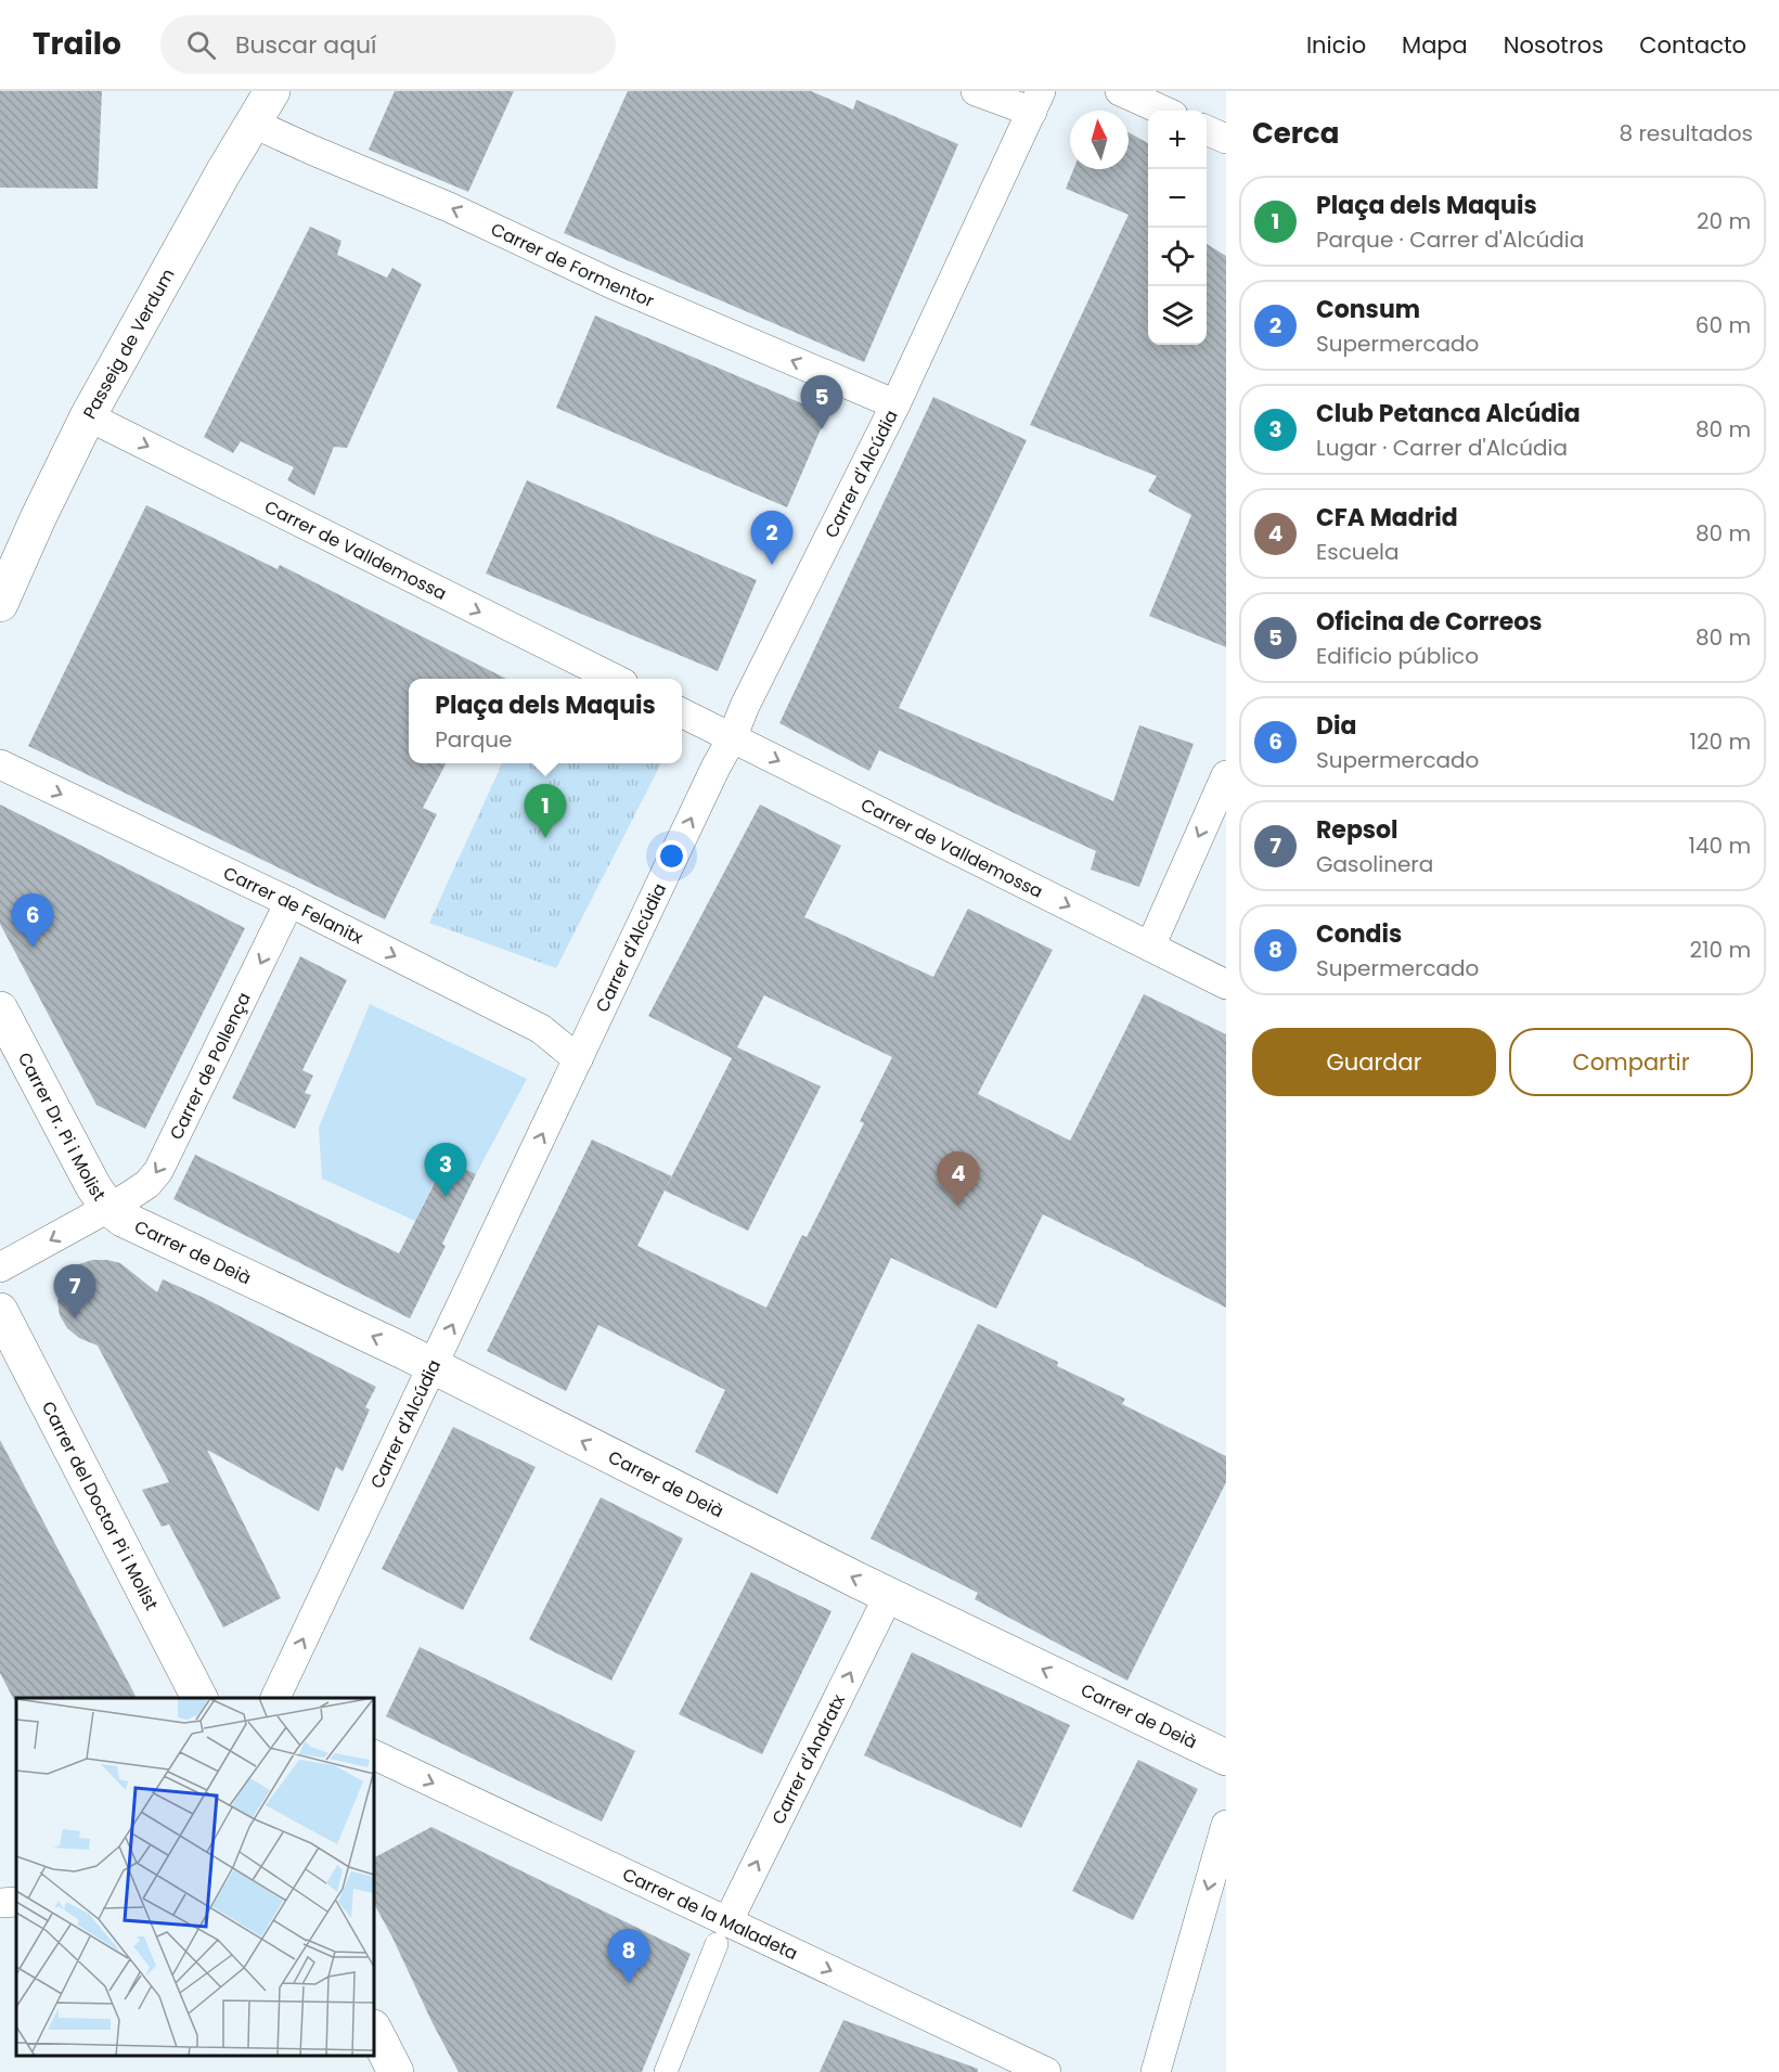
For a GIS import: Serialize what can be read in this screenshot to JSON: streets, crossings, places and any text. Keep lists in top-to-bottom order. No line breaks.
{"streets":{"street":["Carrer de Formentor","Passeig de Verdum","Carrer d'Alcúdia","Carrer de Valldemossa","Carrer de Felanitx","Carrer de Pollença","Carrer Dr. Pi i Molist","Carrer de Deià","Carrer del Doctor Pi i Molist","Carrer d'Andratx","Carrer de la Maladeta"]},"crossings":[["Carrer de Formentor","Passeig de Verdum"],["Carrer de Formentor","Carrer d'Alcúdia"],["Passeig de Verdum","Carrer de Valldemossa"],["Carrer d'Alcúdia","Carrer de Valldemossa"],["Carrer d'Alcúdia","Carrer de Felanitx"],["Carrer d'Alcúdia","Carrer de Deià"],["Carrer de Felanitx","Carrer de Pollença"],["Carrer de Pollença","Carrer Dr. Pi i Molist"],["Carrer de Pollença","Carrer de Deià"],["Carrer Dr. Pi i Molist","Carrer de Deià"],["Carrer de Deià","Carrer d'Andratx"],["Carrer d'Andratx","Carrer de la Maladeta"]],"one_way":["Carrer de Formentor","Carrer d'Alcúdia","Carrer de Valldemossa","Carrer de Felanitx","Carrer de Pollença","Carrer de Deià","Carrer d'Andratx","Carrer de la Maladeta"],"north":"top","page":{"header":"Trailo","search":"Buscar aquí","nav":["Inicio","Mapa","Nosotros","Contacto"],"heading":["Cerca","8 resultados"],"map_buttons":["+","−"],"list":[{"mark":"1","name":"Plaça dels Maquis","note":"Parque · Carrer d'Alcúdia","value":"20 m"},{"mark":"2","name":"Consum","note":"Supermercado","value":"60 m"},{"mark":"3","name":"Club Petanca Alcúdia","note":"Lugar · Carrer d'Alcúdia","value":"80 m"},{"mark":"4","name":"CFA Madrid","note":"Escuela","value":"80 m"},{"mark":"5","name":"Oficina de Correos","note":"Edificio público","value":"80 m"},{"mark":"6","name":"Dia","note":"Supermercado","value":"120 m"},{"mark":"7","name":"Repsol","note":"Gasolinera","value":"140 m"},{"mark":"8","name":"Condis","note":"Supermercado","value":"210 m"}],"pins":["5","2","1","6","3","4","7","8"],"popup":["Plaça dels Maquis","Parque"],"buttons":["Guardar","Compartir"]}}
